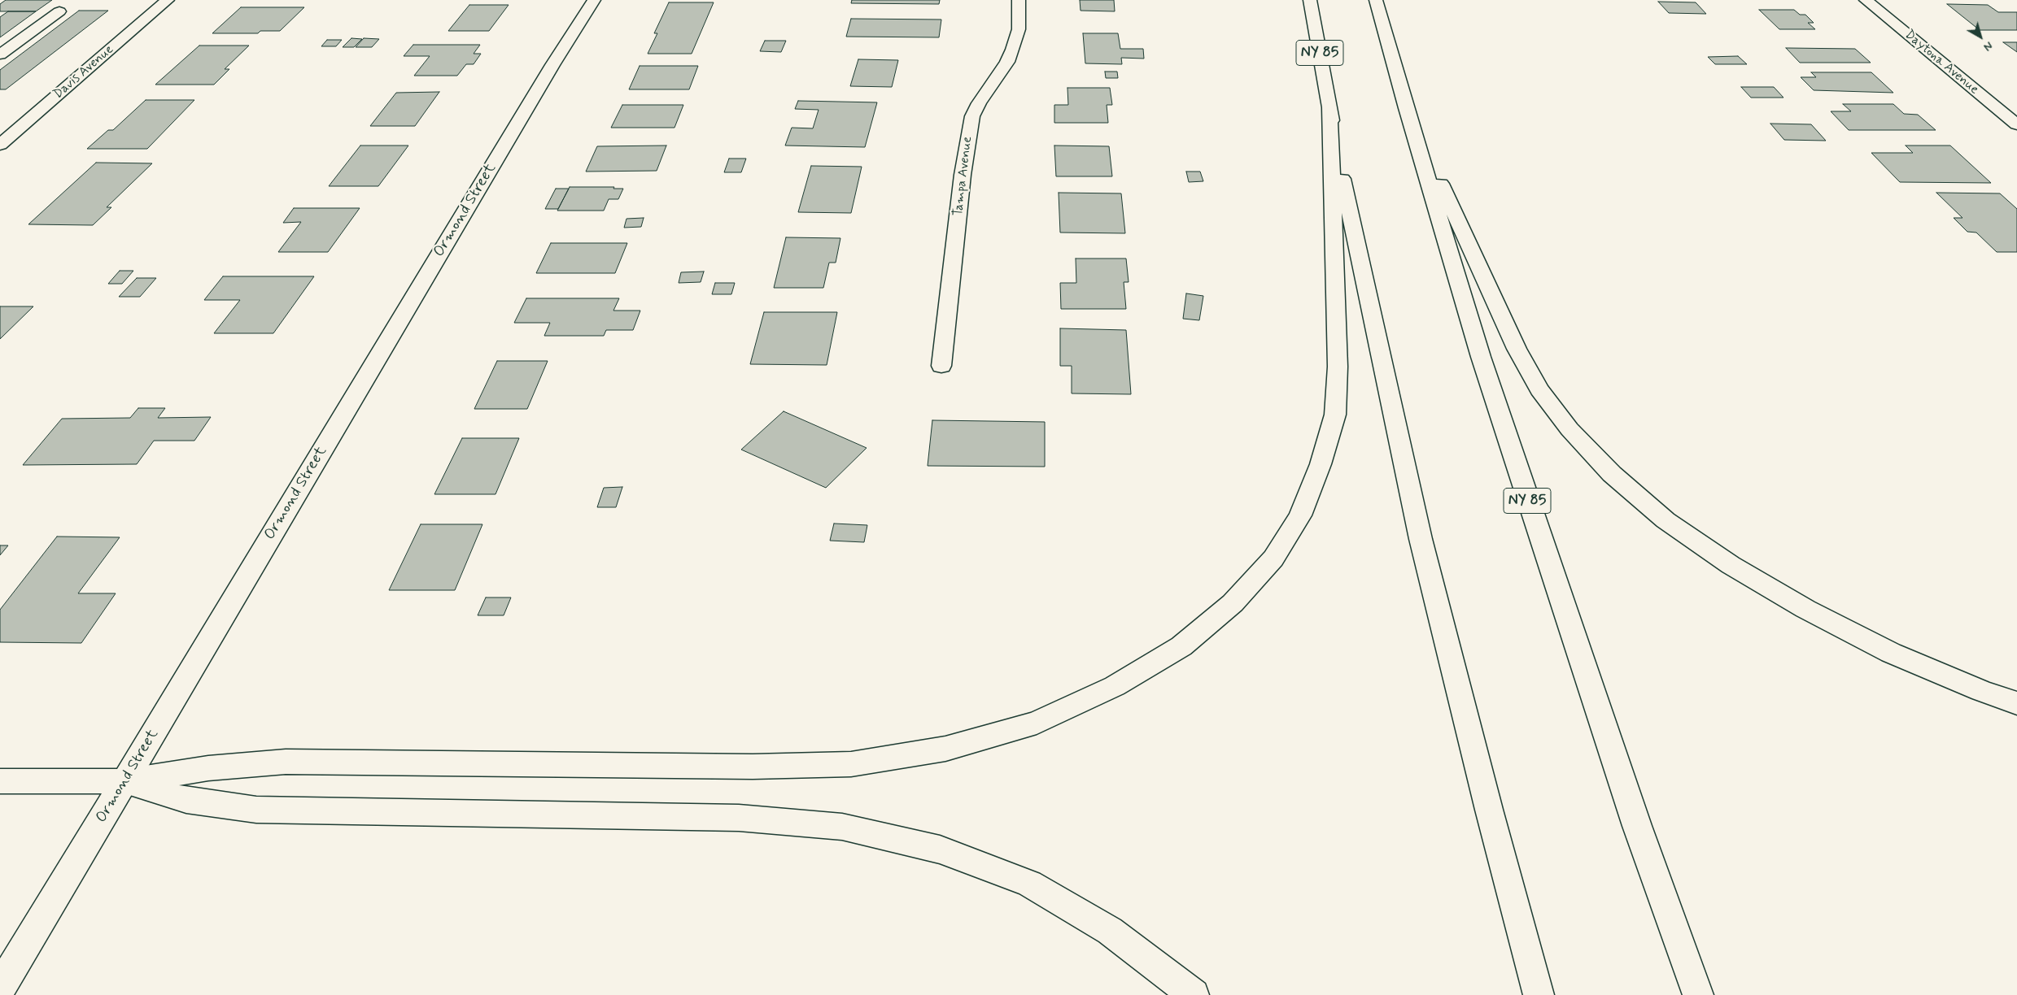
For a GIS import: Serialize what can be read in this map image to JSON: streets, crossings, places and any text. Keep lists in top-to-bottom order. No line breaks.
{"streets":{"main road":["NY 85","Daytona Avenue","Davis Avenue","Tampa Avenue","Ormond Street"]},"north":"bottom right"}
